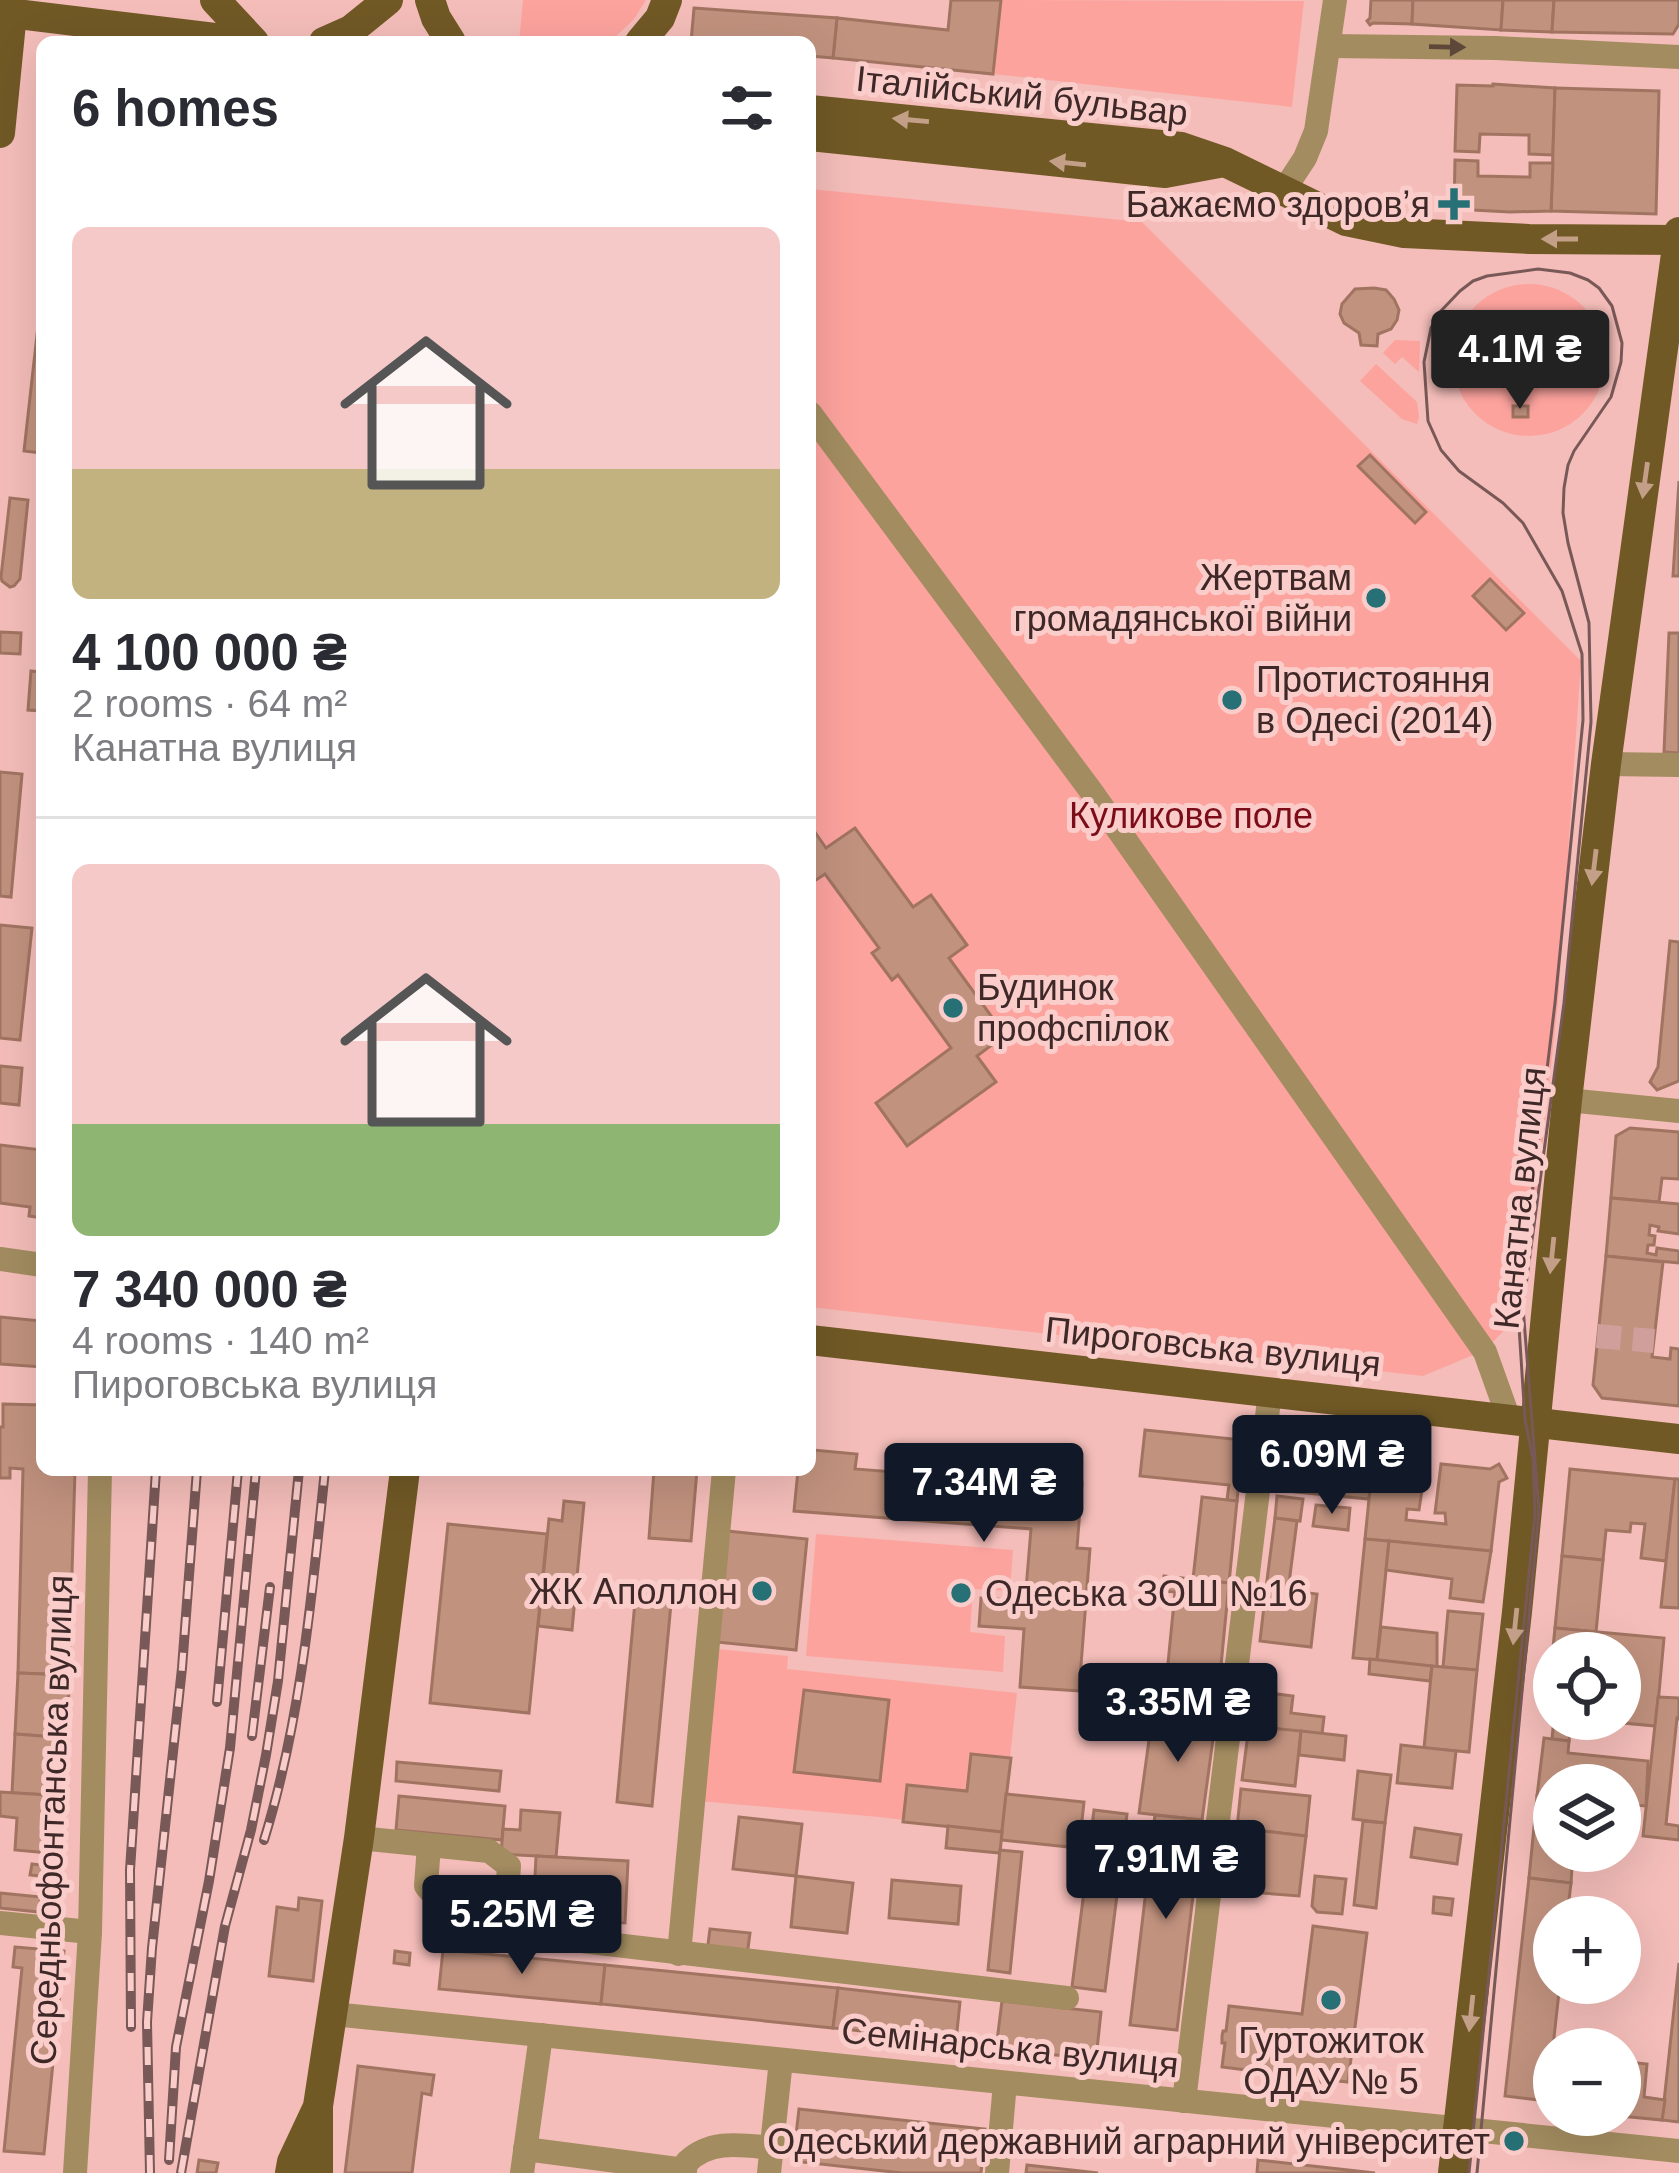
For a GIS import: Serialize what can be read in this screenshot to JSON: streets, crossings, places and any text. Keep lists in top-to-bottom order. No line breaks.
{"streets":{"main road":["Італійський бульвар","Канатна вулиця","Пироговська вулиця"],"street":["Середньофонтанська вулиця","Семінарська вулиця"]},"crossings":[["Італійський бульвар","Канатна вулиця"],["Канатна вулиця","Пироговська вулиця"],["Канатна вулиця","Семінарська вулиця"]],"one_way":["Італійський бульвар","Канатна вулиця"],"parks":["Куликове поле"],"places":{"health":["Бажаємо здоровʼя"],"other":["Жертвам громадянської війни","Протистояння в Одесі (2014)","Будинок профспілок","ЖК Аполлон","Одеська ЗОШ №16","Гуртожиток ОДАУ № 5","Одеський державний аграрний університет"]},"page":{"heading":"6 homes","list":[{"name":"4 100 000 ₴","note":"2 rooms · 64 m² · Канатна вулиця"},{"name":"7 340 000 ₴","note":"4 rooms · 140 m² · Пироговська вулиця"}],"price":["4.1M ₴","6.09M ₴","7.34M ₴","3.35M ₴","7.91M ₴","5.25M ₴"],"map_buttons":["+","−"]}}
